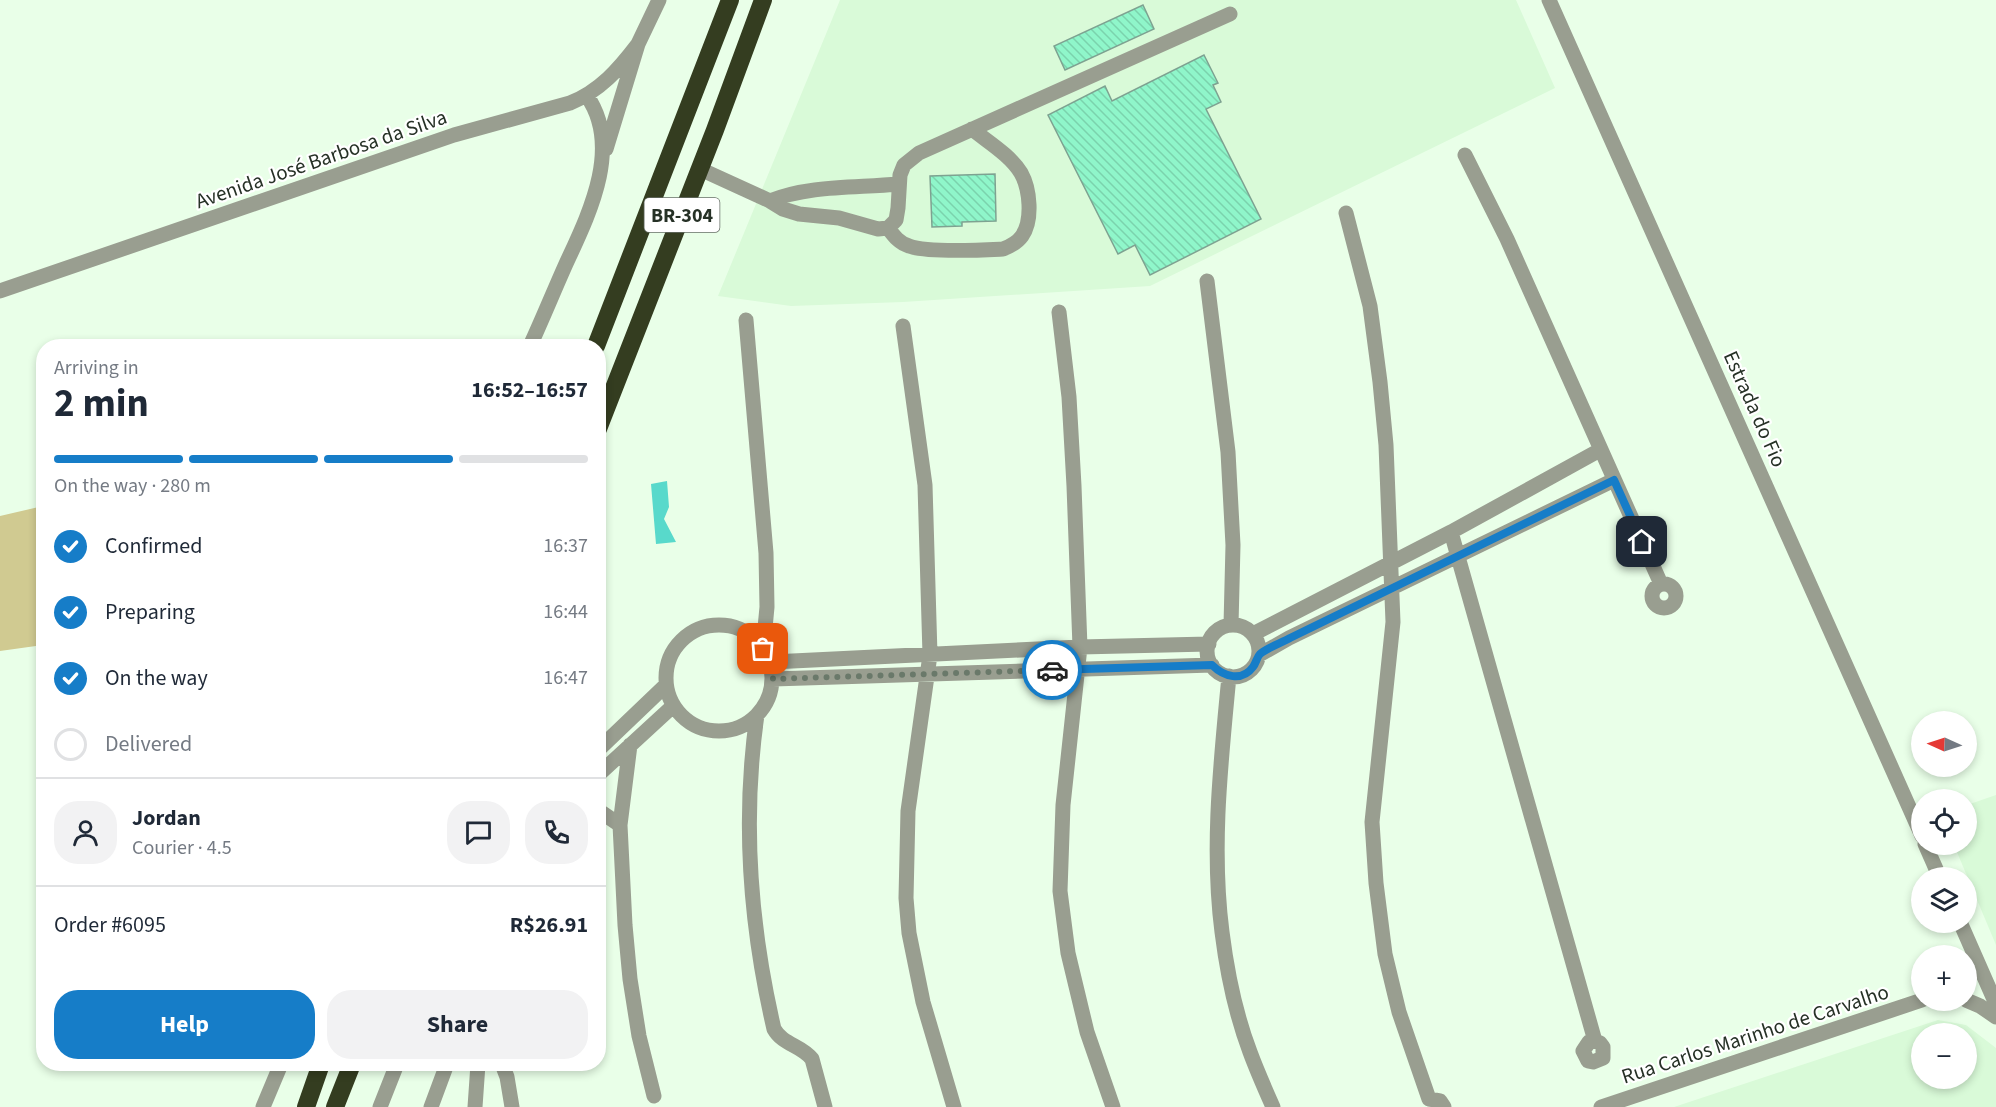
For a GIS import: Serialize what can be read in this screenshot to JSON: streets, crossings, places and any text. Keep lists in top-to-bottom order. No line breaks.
{"streets":{"highway":["BR-304"],"street":["Avenida José Barbosa da Silva","Estrada do Fio","Rua Carlos Marinho de Carvalho"]},"north":"left","page":{"heading":["2 min","Arriving in","16:52–16:57"],"panel":["Jordan","Courier · 4.5","Order #6095","R$26.91"],"bar":"On the way · 280 m","list":[["Confirmed","16:37"],["Preparing","16:44"],["On the way","16:47"],"Delivered"],"map_buttons":["+","−"],"buttons":["Help","Share"]}}
